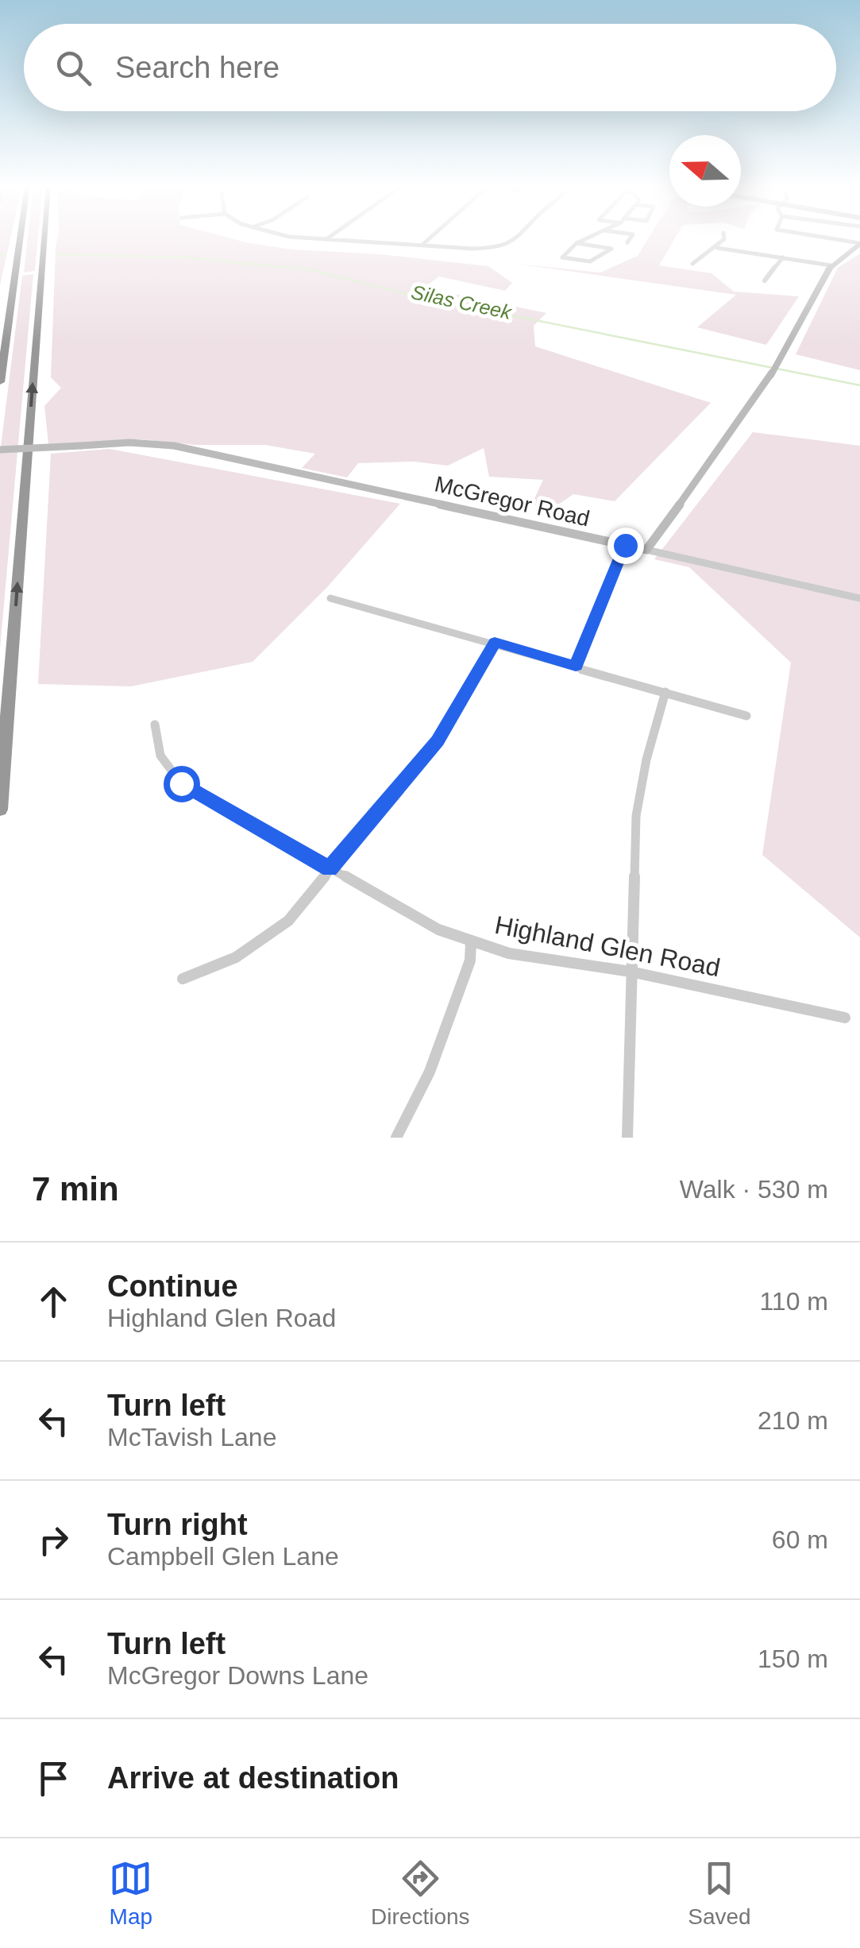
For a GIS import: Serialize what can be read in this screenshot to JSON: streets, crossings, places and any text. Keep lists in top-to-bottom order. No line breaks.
{"streets":{"street":["McGregor Road","Highland Glen Road"]},"water":["Silas Creek"],"north":"left","page":{"search":"Search here","heading":["7 min","Walk · 530 m"],"list":[["Continue","Highland Glen Road","110 m"],["Turn left","McTavish Lane","210 m"],["Turn right","Campbell Glen Lane","60 m"],["Turn left","McGregor Downs Lane","150 m"],"Arrive at destination"],"nav":["Map","Directions","Saved"]}}
